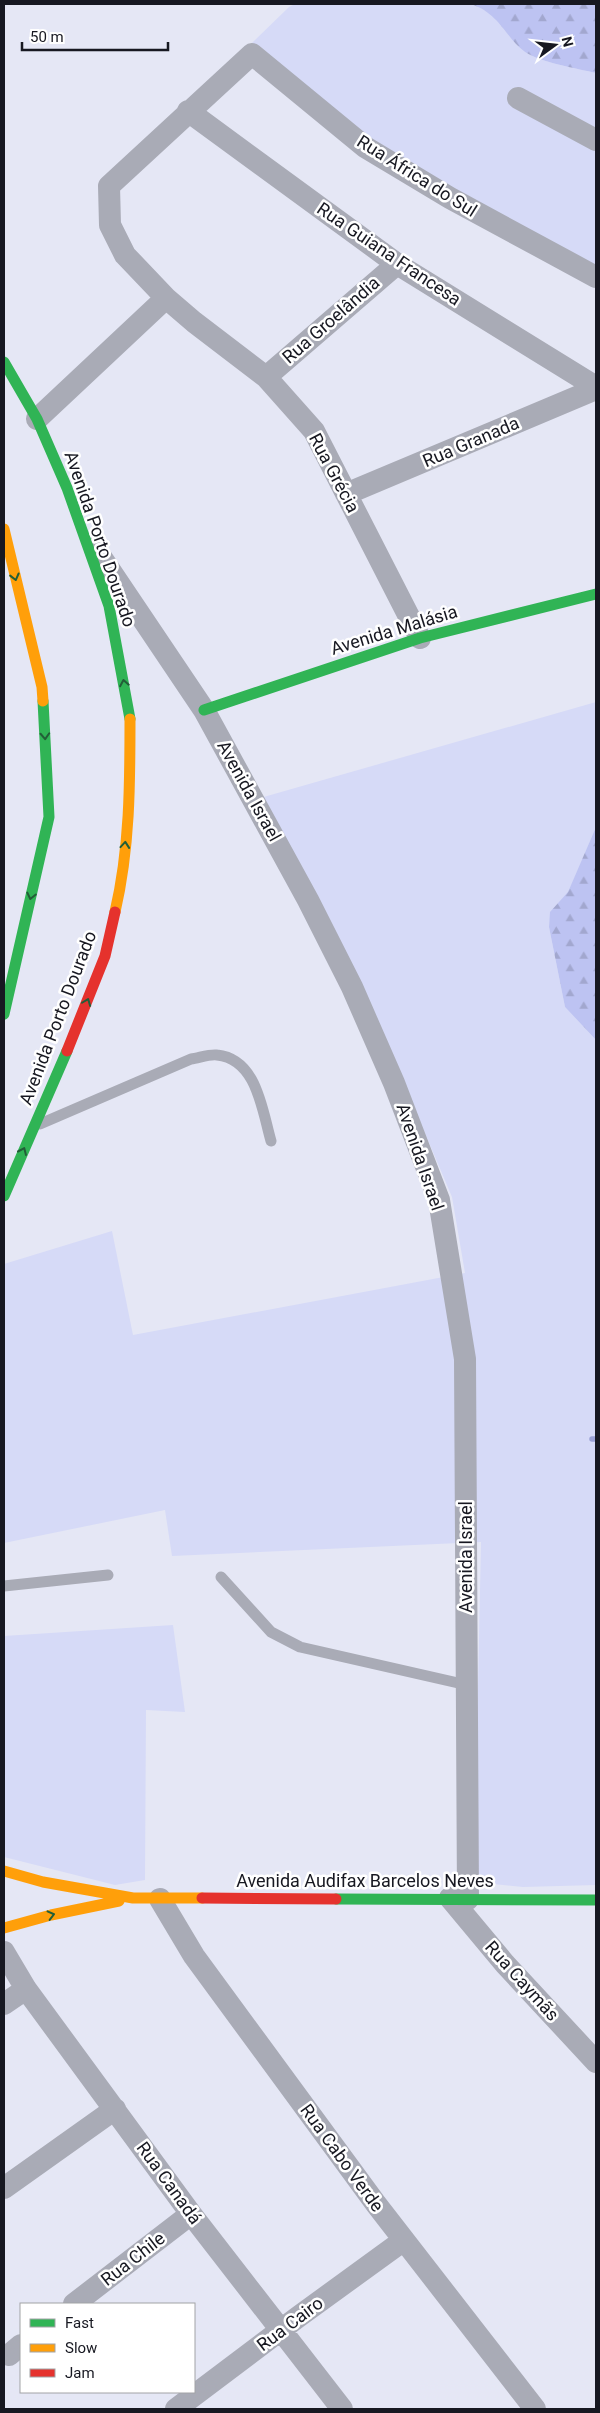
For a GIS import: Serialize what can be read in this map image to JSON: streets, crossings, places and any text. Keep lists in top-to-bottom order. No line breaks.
{"streets":{"street":["Rua África do Sul","Rua Guiana Francesa","Rua Groelândia","Rua Granada","Rua Grécia","Avenida Porto Dourado","Avenida Malásia","Avenida Israel","Avenida Audifax Barcelos Neves","Rua Caymãs","Rua Cabo Verde","Rua Canadá","Rua Chile","Rua Cairo"]},"crossings":[["Rua África do Sul","Rua Grécia"],["Rua Guiana Francesa","Rua Groelândia"],["Rua Guiana Francesa","Rua Granada"],["Rua Guiana Francesa","Rua Grécia"],["Rua Groelândia","Rua Grécia"],["Rua Granada","Rua Grécia"],["Rua Grécia","Avenida Malásia"],["Avenida Porto Dourado","Avenida Israel"],["Avenida Malásia","Avenida Israel"],["Avenida Israel","Avenida Audifax Barcelos Neves"],["Avenida Israel","Rua Caymãs"],["Avenida Audifax Barcelos Neves","Rua Caymãs"],["Avenida Audifax Barcelos Neves","Rua Cabo Verde"],["Rua Cabo Verde","Rua Cairo"],["Rua Canadá","Rua Chile"],["Rua Canadá","Rua Cairo"]],"legend":["Fast","Slow","Jam"],"scale_bar":"50 m","north":"right"}
